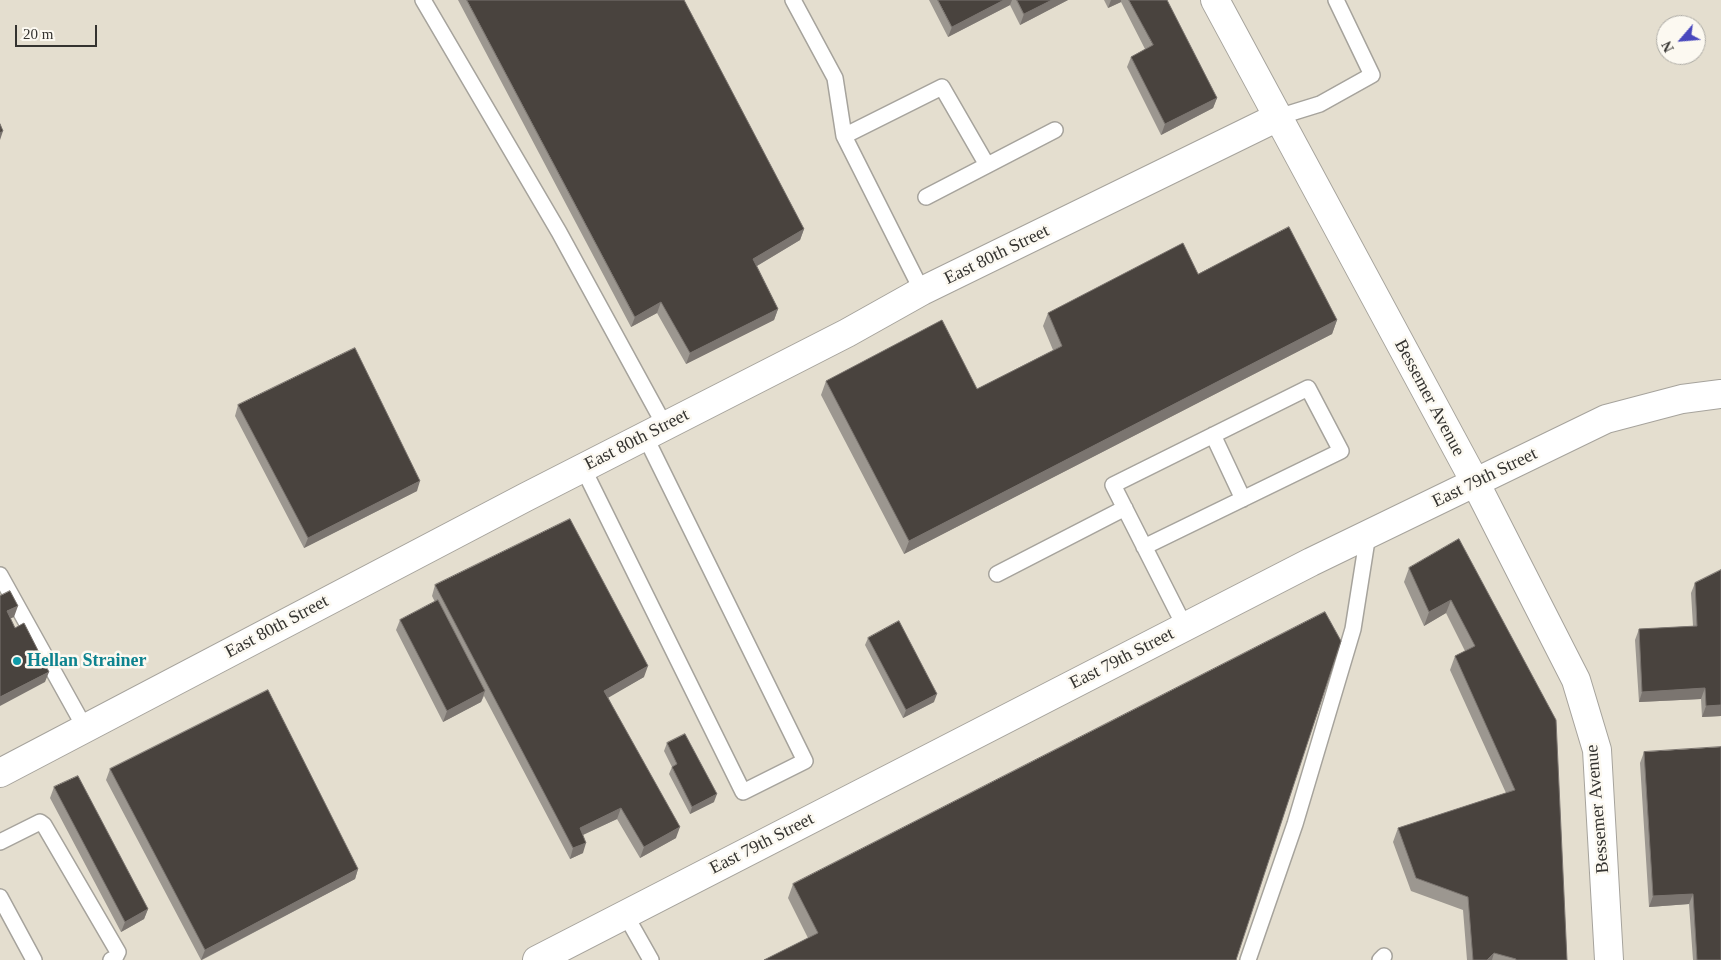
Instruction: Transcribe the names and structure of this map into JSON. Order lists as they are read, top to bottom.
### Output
{
  "streets": {
    "street": ["East 80th Street", "Bessemer Avenue", "East 79th Street"]
  },
  "crossings": [
    ["East 80th Street", "Bessemer Avenue"],
    ["Bessemer Avenue", "East 79th Street"]
  ],
  "places": ["Hellan Strainer"],
  "scale_bar": "20 m",
  "north": "bottom left"
}
